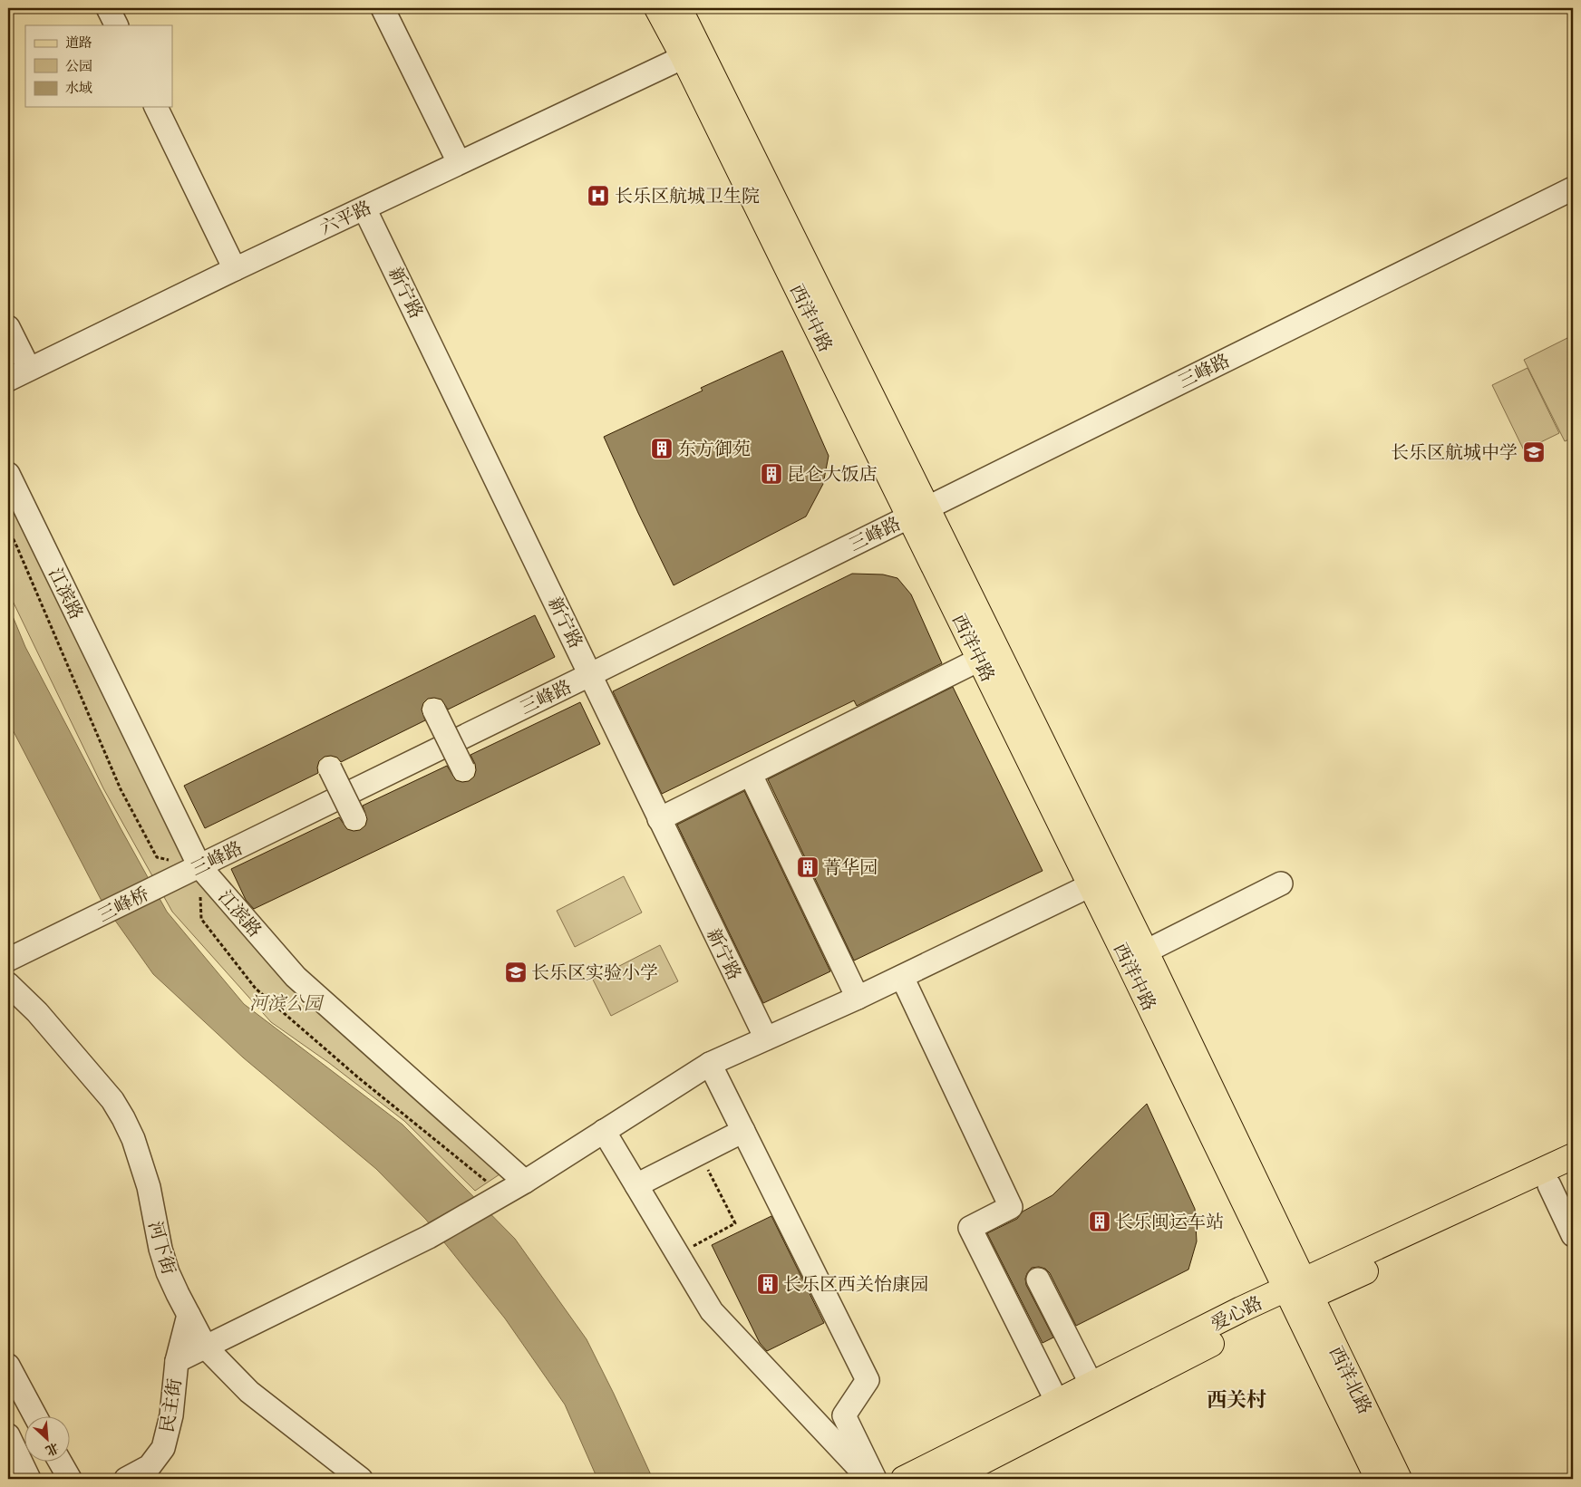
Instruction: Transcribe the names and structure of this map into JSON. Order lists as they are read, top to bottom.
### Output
{
  "streets": {
    "main road": ["西洋中路", "爱心路", "西洋北路"],
    "street": [
      "六平路",
      "新宁路",
      "三峰路",
      "江滨路",
      "三峰桥",
      "河下街",
      "民主街"
    ]
  },
  "crossings": [
    ["六平路", "新宁路"],
    ["六平路", "西洋中路"],
    ["新宁路", "三峰路"],
    ["西洋中路", "三峰路"],
    ["西洋中路", "爱心路"],
    ["西洋中路", "西洋北路"],
    ["三峰路", "江滨路"],
    ["三峰路", "三峰桥"],
    ["河下街", "民主街"],
    ["爱心路", "西洋北路"]
  ],
  "districts": ["西关村"],
  "parks": ["河滨公园"],
  "places": {
    "hospital": ["长乐区航城卫生院"],
    "building": [
      "东方御苑",
      "昆仑大饭店",
      "菁华园",
      "长乐闽运车站",
      "长乐区西关怡康园"
    ],
    "school or university": ["长乐区航城中学", "长乐区实验小学"]
  },
  "legend": ["道路", "公园", "水域"],
  "north": "bottom right"
}
